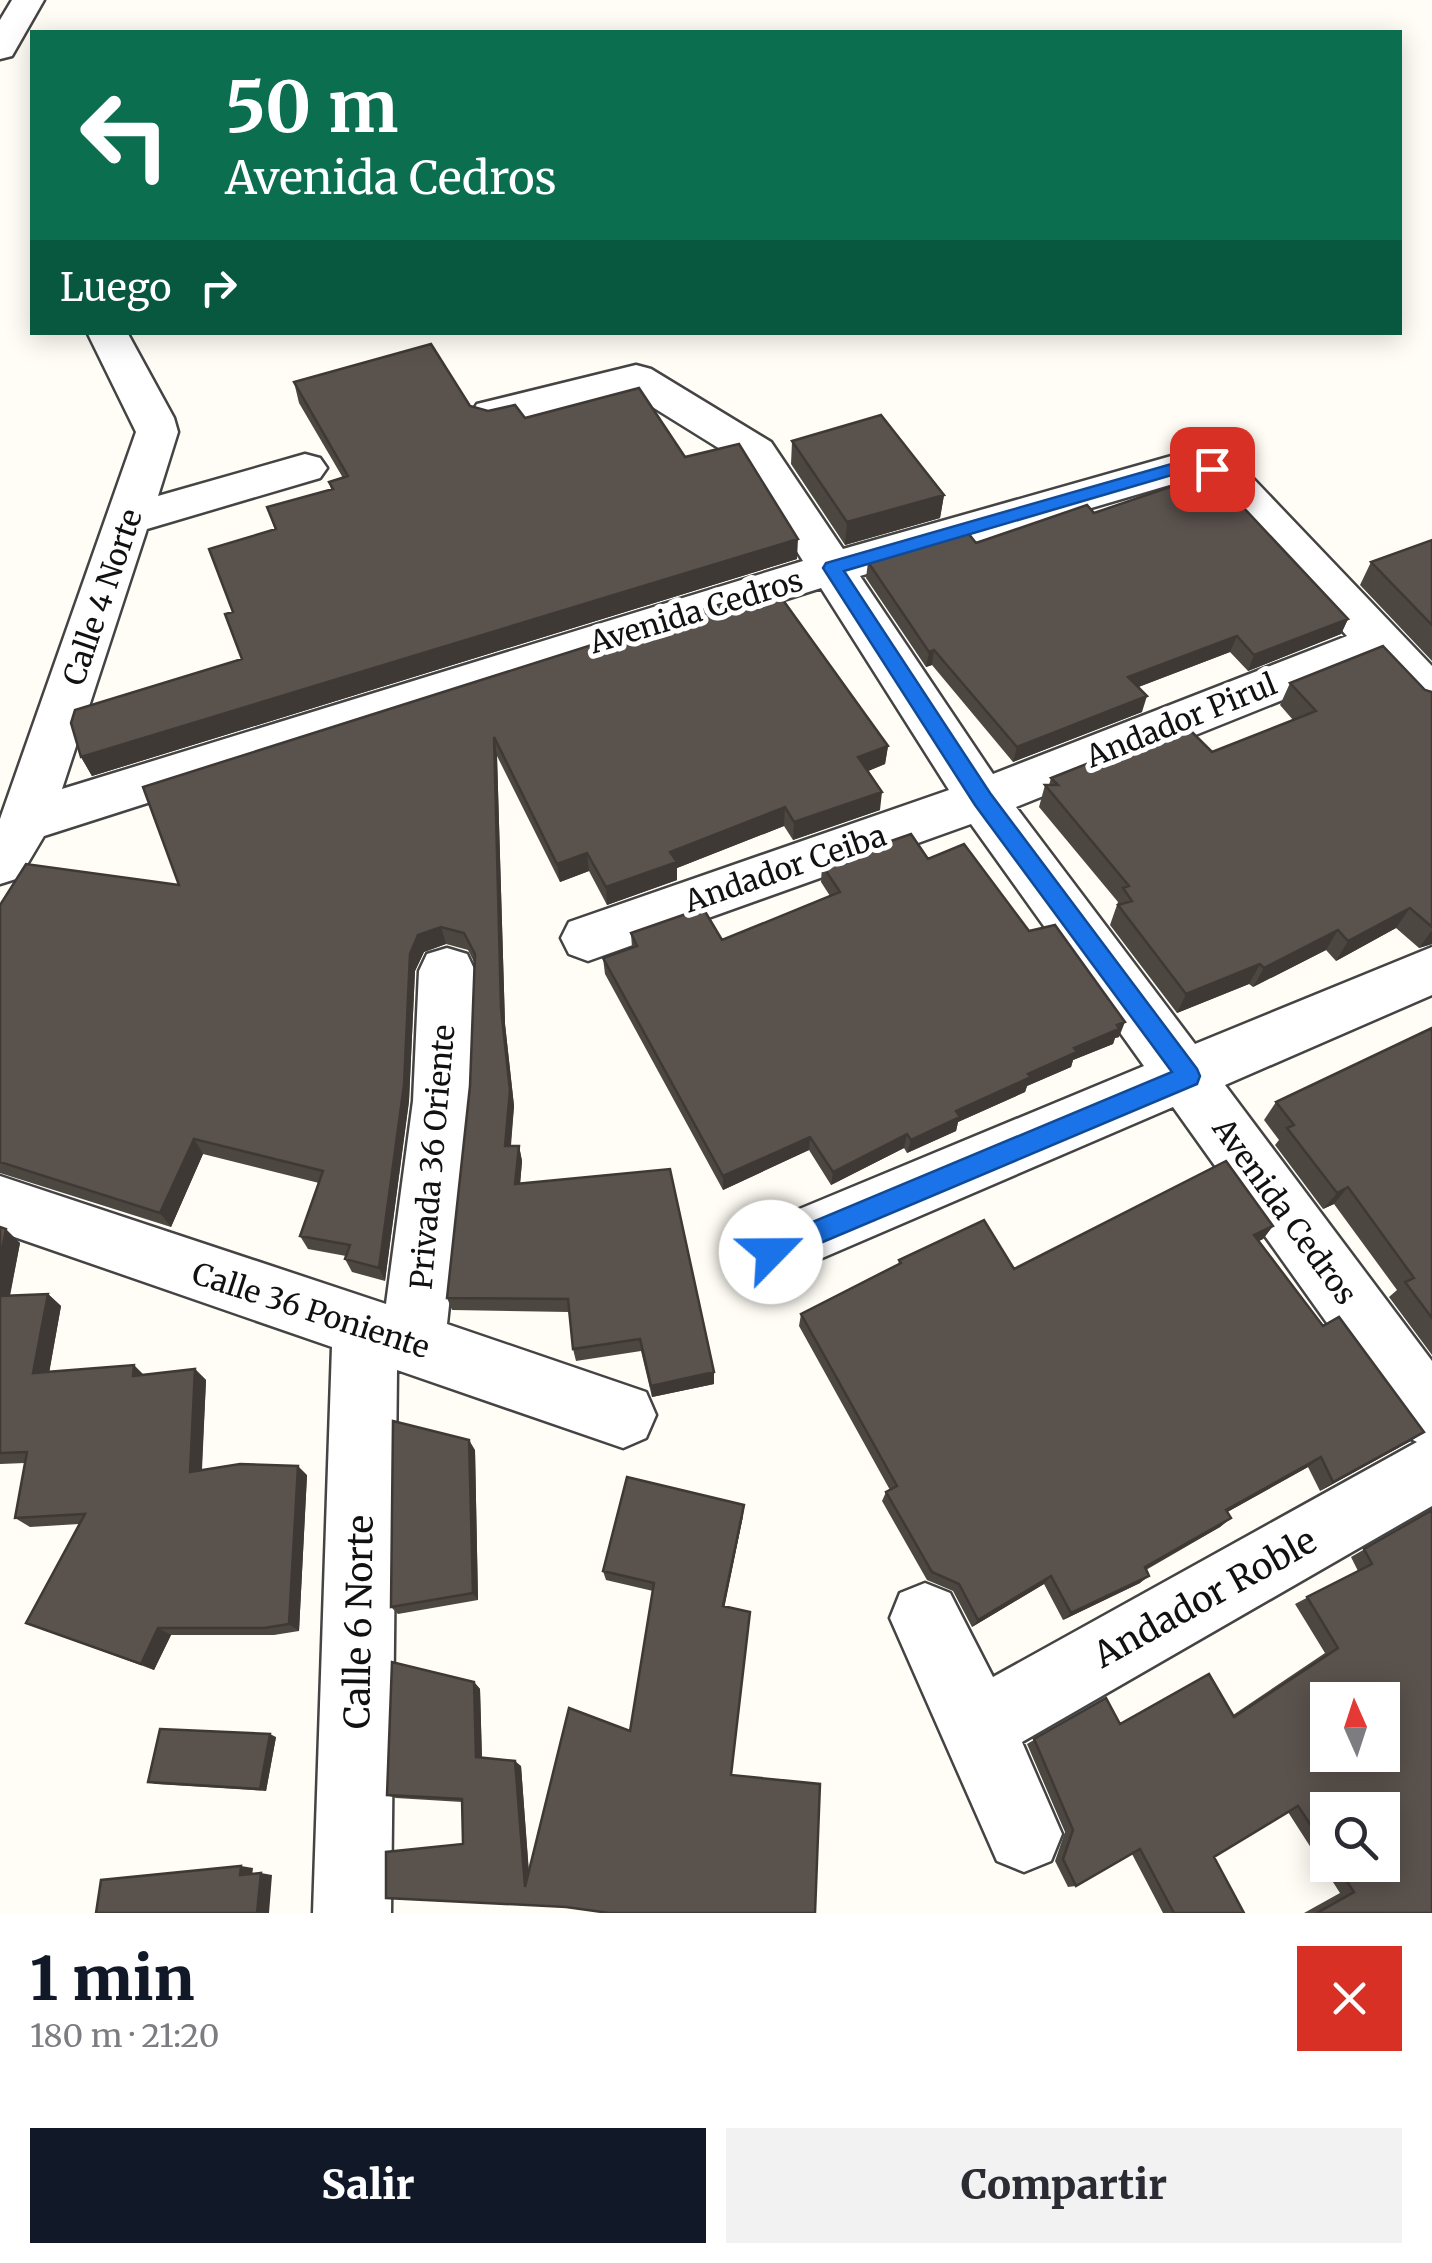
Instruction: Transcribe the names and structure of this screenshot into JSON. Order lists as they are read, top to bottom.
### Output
{
  "streets": {
    "street": [
      "Calle 4 Norte",
      "Avenida Cedros",
      "Andador Pirul",
      "Andador Ceiba",
      "Privada 36 Oriente",
      "Calle 36 Poniente",
      "Andador Roble",
      "Calle 6 Norte"
    ]
  },
  "crossings": [
    ["Calle 4 Norte", "Avenida Cedros"],
    ["Avenida Cedros", "Andador Pirul"],
    ["Avenida Cedros", "Andador Ceiba"],
    ["Andador Pirul", "Andador Ceiba"],
    ["Privada 36 Oriente", "Calle 36 Poniente"],
    ["Privada 36 Oriente", "Calle 6 Norte"],
    ["Calle 36 Poniente", "Calle 6 Norte"]
  ],
  "north": "top",
  "page": {
    "turn": ["50 m", "Avenida Cedros"],
    "then": "Luego",
    "heading": ["1 min", "180 m · 21:20"],
    "buttons": ["Salir", "Compartir"]
  }
}
